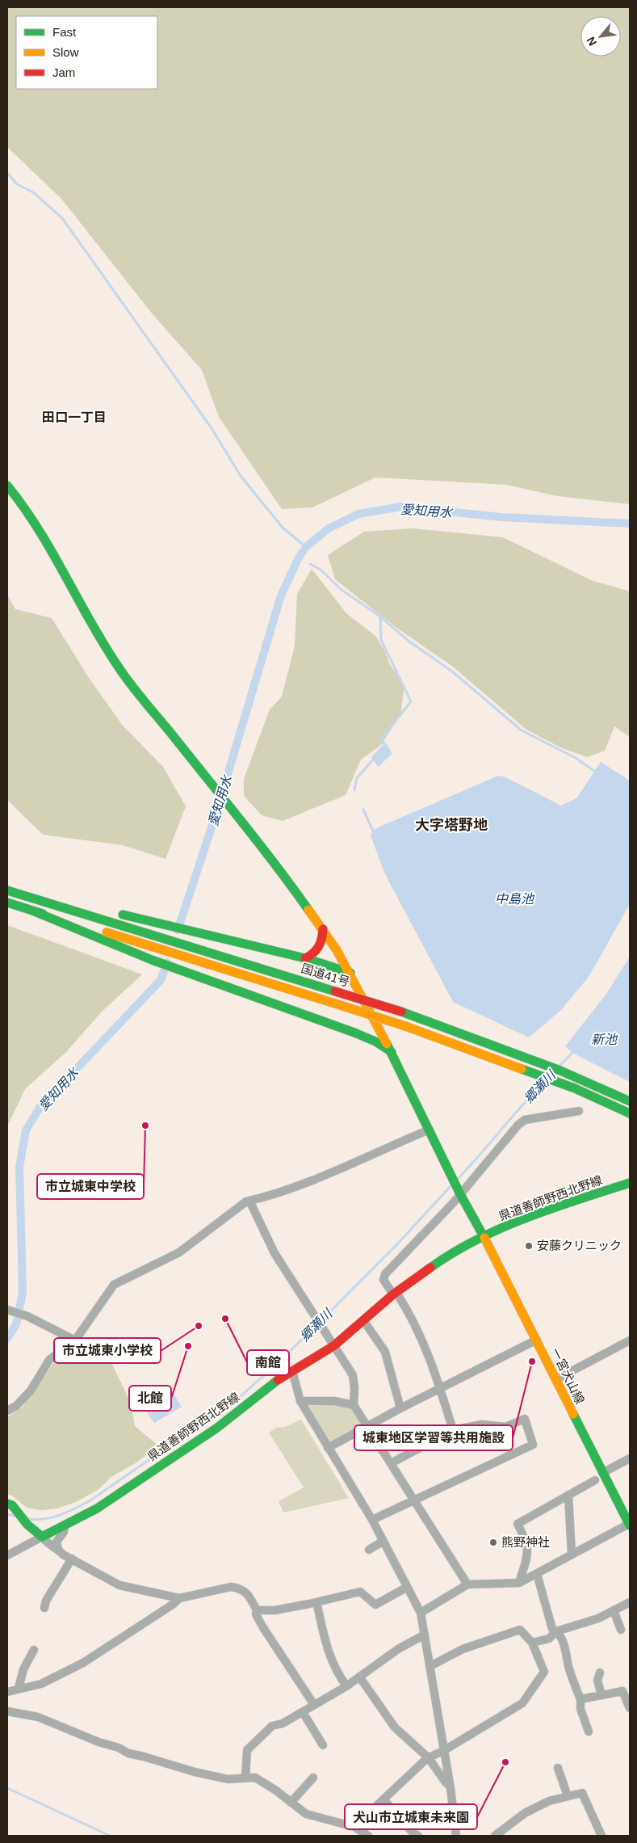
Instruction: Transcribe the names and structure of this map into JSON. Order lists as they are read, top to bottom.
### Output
{
  "streets": {
    "main road": ["国道41号", "県道善師野西北野線", "一宮犬山線"]
  },
  "crossings": [
    ["県道善師野西北野線", "一宮犬山線"]
  ],
  "districts": ["田口一丁目", "大字塔野地"],
  "water": [
    "愛知用水",
    "中島池",
    "新池",
    "郷瀬川"
  ],
  "places": [
    "市立城東中学校",
    "安藤クリニック",
    "南館",
    "市立城東小学校",
    "北館",
    "城東地区学習等共用施設",
    "熊野神社",
    "犬山市立城東未来園"
  ],
  "legend": ["Fast", "Slow", "Jam"],
  "north": "bottom left"
}
